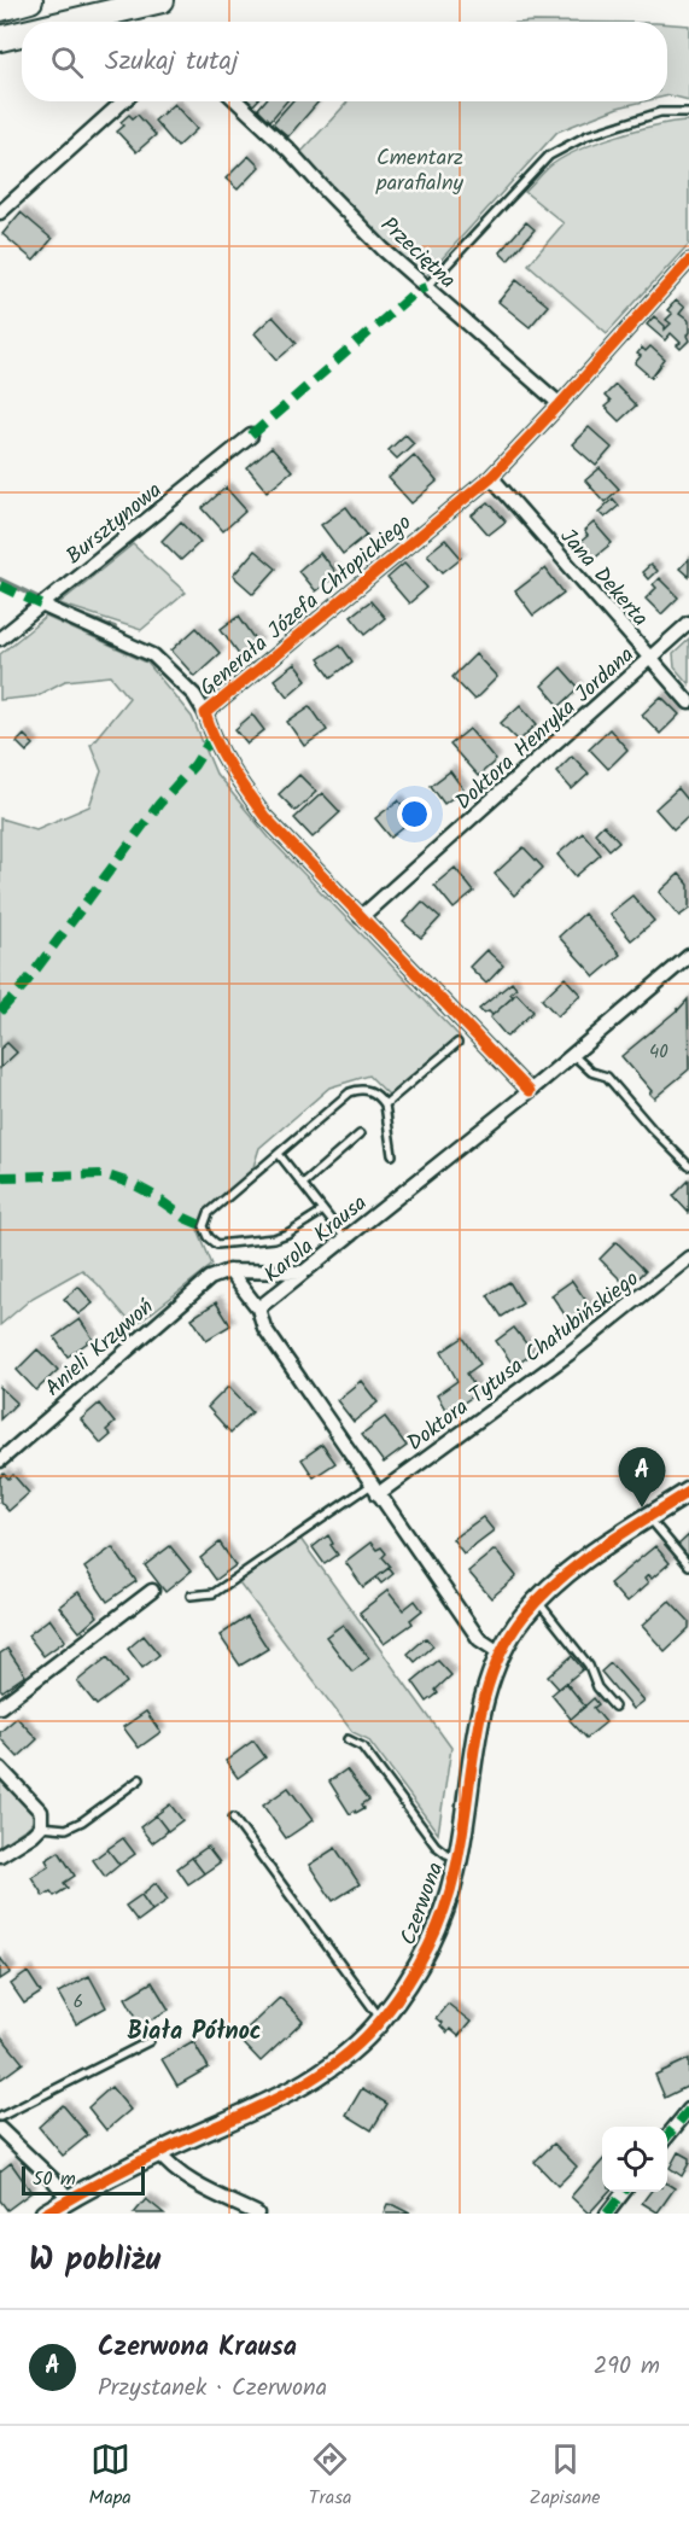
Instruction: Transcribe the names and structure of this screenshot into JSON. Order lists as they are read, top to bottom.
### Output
{
  "streets": {
    "street": [
      "Przeciętna",
      "Bursztynowa",
      "Jana Dekerta",
      "Generała Józefa Chłopickiego",
      "Doktora Henryka Jordana",
      "Karola Krausa",
      "Anieli Krzywoń",
      "Doktora Tytusa Chałubińskiego",
      "Czerwona"
    ]
  },
  "crossings": [
    ["Przeciętna", "Generała Józefa Chłopickiego"],
    ["Jana Dekerta", "Generała Józefa Chłopickiego"],
    ["Jana Dekerta", "Doktora Henryka Jordana"],
    ["Generała Józefa Chłopickiego", "Doktora Henryka Jordana"],
    ["Generała Józefa Chłopickiego", "Karola Krausa"],
    ["Karola Krausa", "Anieli Krzywoń"],
    ["Karola Krausa", "Doktora Tytusa Chałubińskiego"],
    ["Karola Krausa", "Czerwona"]
  ],
  "districts": ["Biała Północ"],
  "parks": ["Cmentarz parafialny"],
  "house_numbers": ["40", "6"],
  "scale_bar": "50 m",
  "page": {
    "search": "Szukaj tutaj",
    "pins": "A",
    "scale": "50 m",
    "heading": "W pobliżu",
    "list": [
      {
        "mark": "A",
        "name": "Czerwona Krausa",
        "note": "Przystanek · Czerwona",
        "value": "290 m"
      }
    ],
    "nav": ["Mapa", "Trasa", "Zapisane"]
  }
}
